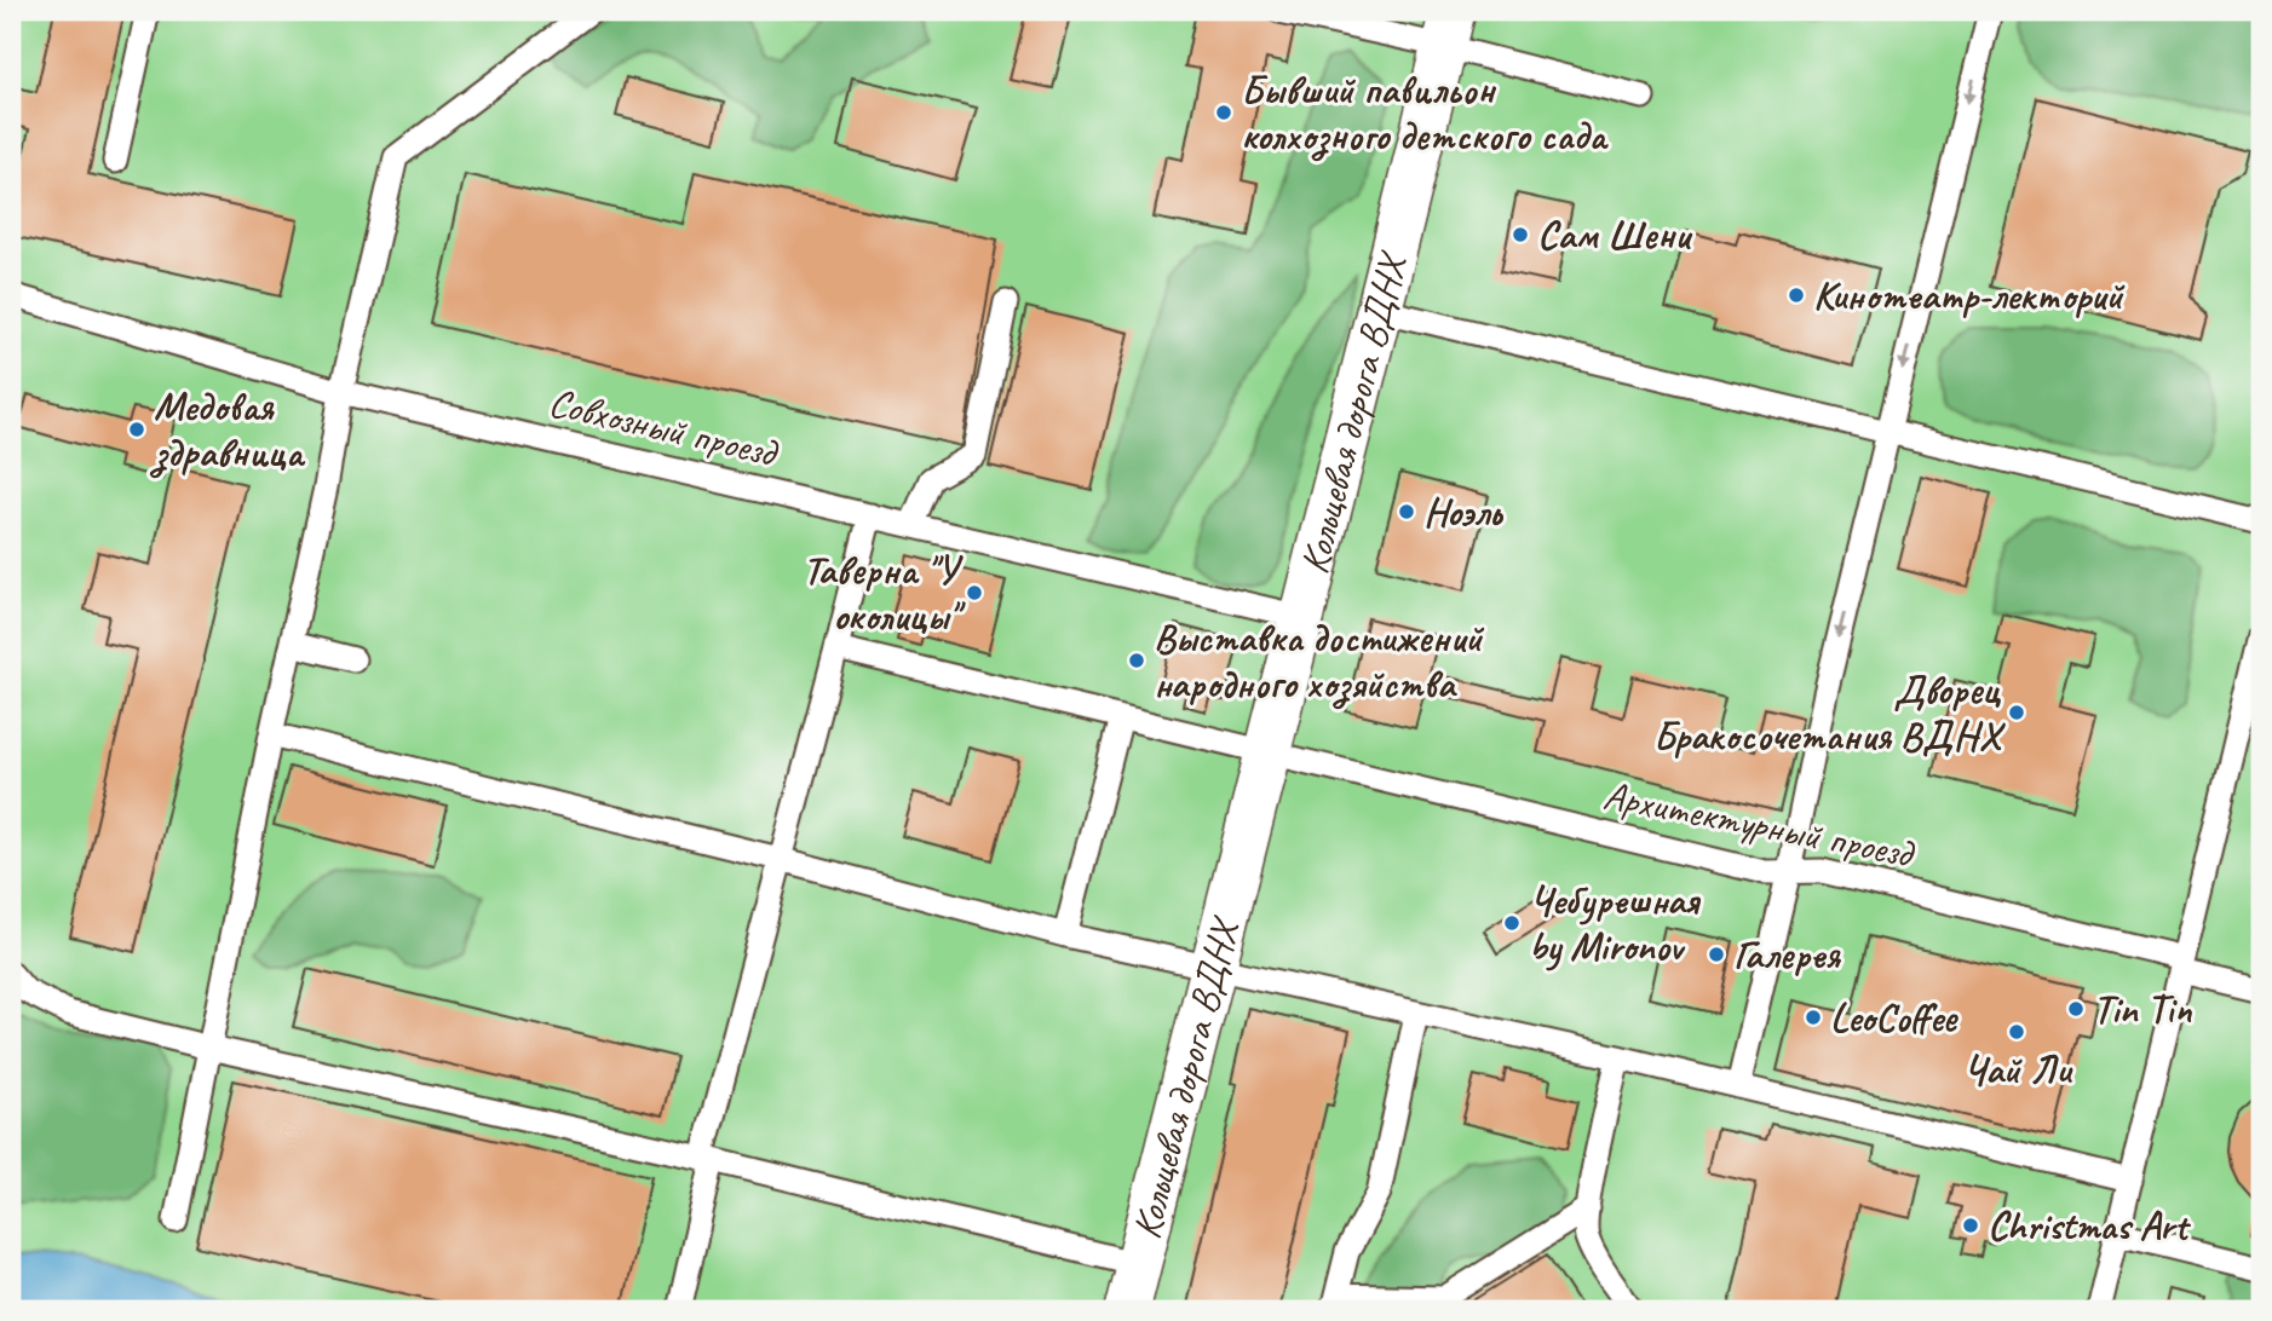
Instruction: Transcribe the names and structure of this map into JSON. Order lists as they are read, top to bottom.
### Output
{
  "streets": {
    "street": ["Кольцевая дорога ВДНХ"],
    "lane": ["Совхозный проезд", "Архитектурный проезд"]
  },
  "crossings": [
    ["Кольцевая дорога ВДНХ", "Совхозный проезд"],
    ["Кольцевая дорога ВДНХ", "Архитектурный проезд"]
  ],
  "places": [
    "Бывший павильон колхозного детского сада",
    "Сам Шени",
    "Кинотеатр-лекторий",
    "Медовая здравница",
    "Ноэль",
    "Таверна \"У околицы\"",
    "Выставка достижений народного хозяйства",
    "Дворец Бракосочетания ВДНХ",
    "Чебурешная by Mironov",
    "Галерея",
    "Tin Tin",
    "LeoCoffee",
    "Чай Ли",
    "Christmas Art"
  ]
}
